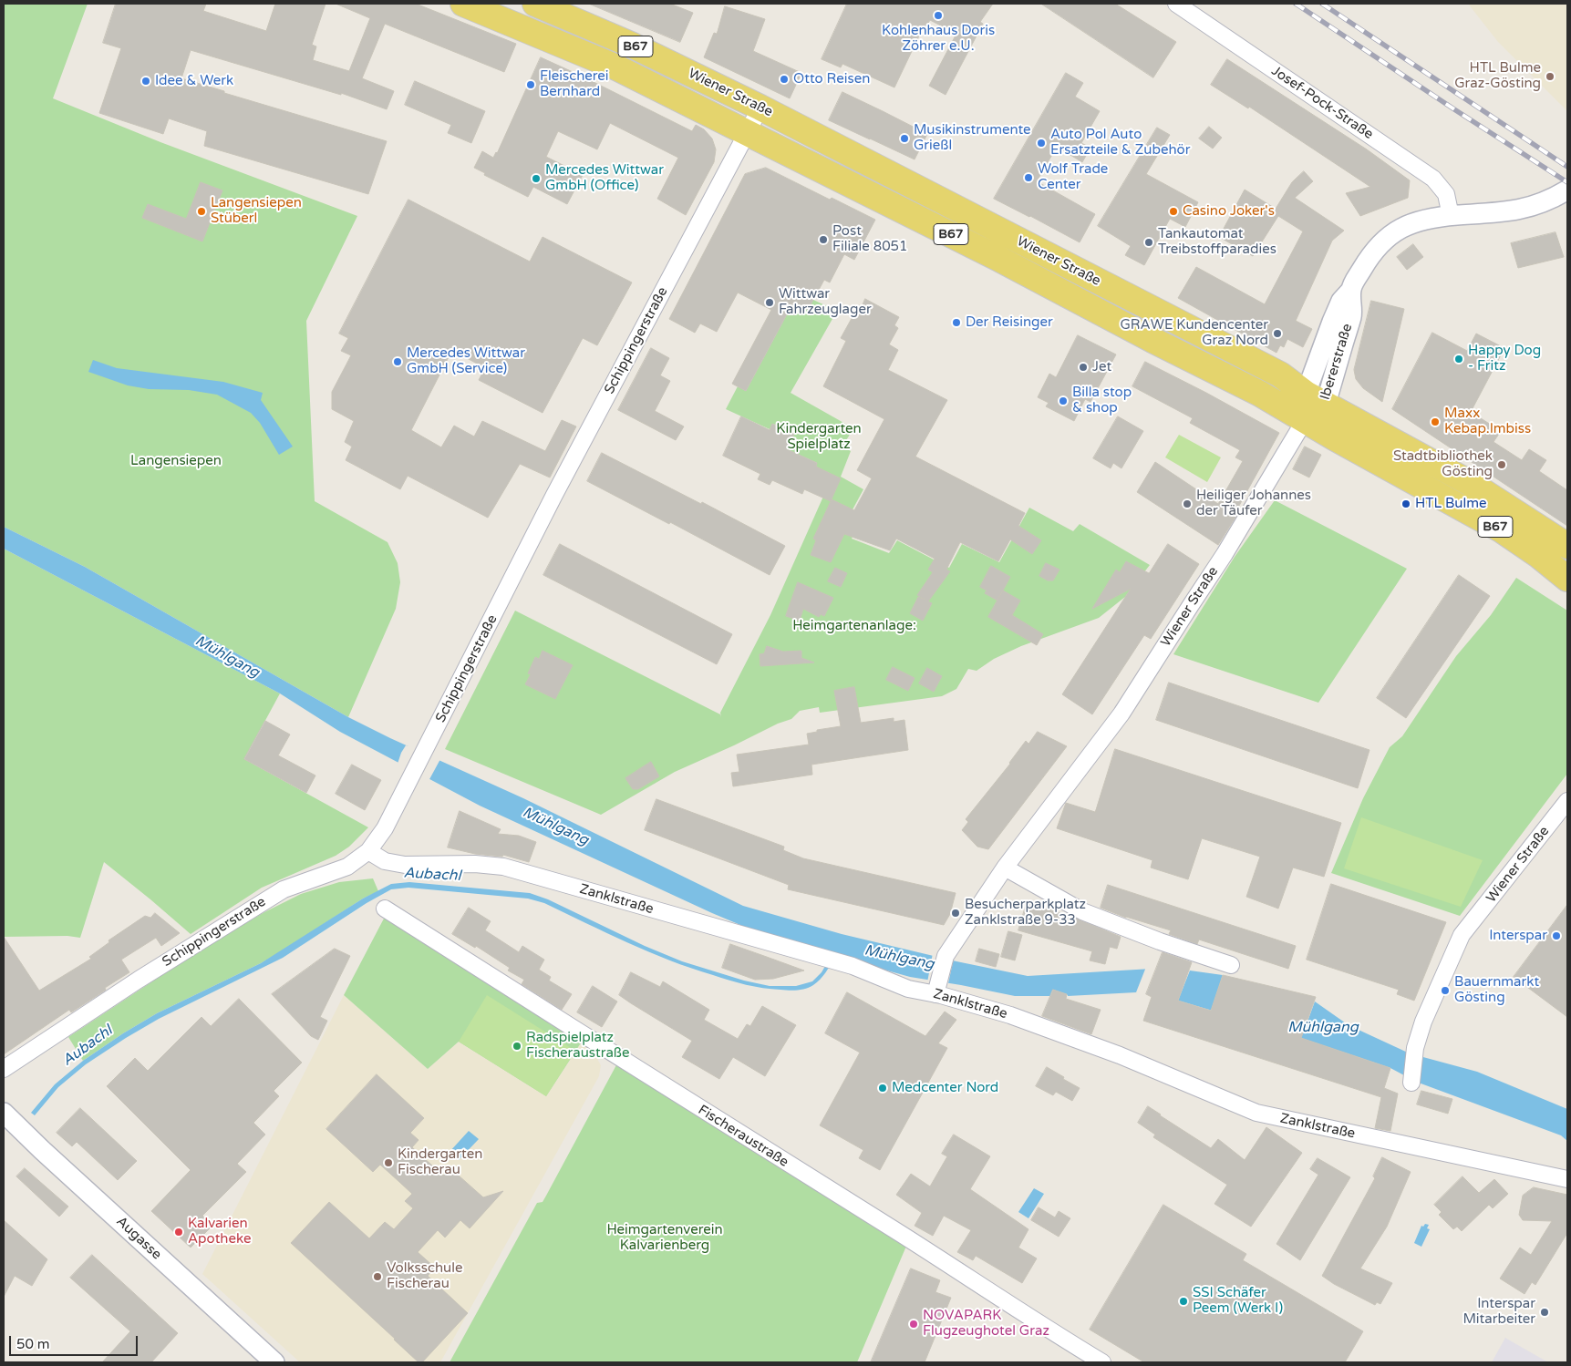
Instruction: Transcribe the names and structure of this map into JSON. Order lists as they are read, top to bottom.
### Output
{
  "streets": {
    "main road": ["B67", "Wiener Straße"],
    "street": [
      "Josef-Pock-Straße",
      "Schippingerstraße",
      "Ibererstraße",
      "Zanklstraße",
      "Fischeraustraße",
      "Augasse"
    ]
  },
  "crossings": [
    ["Wiener Straße", "Schippingerstraße"],
    ["Wiener Straße", "Ibererstraße"],
    ["Wiener Straße", "Zanklstraße"],
    ["Josef-Pock-Straße", "Ibererstraße"],
    ["Schippingerstraße", "Zanklstraße"]
  ],
  "water": ["Mühlgang", "Aubachl"],
  "parks": [
    "Kindergarten Spielplatz",
    "Langensiepen",
    "Heimgartenanlage:",
    "Heimgartenverein Kalvarienberg"
  ],
  "places": [
    "Kohlenhaus Doris Zöhrer e.U.",
    "HTL Bulme Graz-Gösting",
    "Otto Reisen",
    "Idee & Werk",
    "Fleischerei Bernhard",
    "Musikinstrumente Grießl",
    "Auto Pol Auto Ersatzteile & Zubehör",
    "Wolf Trade Center",
    "Mercedes Wittwar GmbH (Office)",
    "Langensiepen Stüberl",
    "Casino Joker's",
    "Post Filiale 8051",
    "Tankautomat Treibstoffparadies",
    "Wittwar Fahrzeuglager",
    "Der Reisinger",
    "GRAWE Kundencenter Graz Nord",
    "Happy Dog - Fritz",
    "Mercedes Wittwar GmbH (Service)",
    "Jet",
    "Billa stop & shop",
    "Maxx Kebap.Imbiss",
    "Stadtbibliothek Gösting",
    "Heiliger Johannes der Täufer",
    "HTL Bulme",
    "Besucherparkplatz Zanklstraße 9-33",
    "Interspar",
    "Bauernmarkt Gösting",
    "Radspielplatz Fischeraustraße",
    "Medcenter Nord",
    "Kindergarten Fischerau",
    "Kalvarien Apotheke",
    "Volksschule Fischerau",
    "SSI Schäfer Peem (Werk I)",
    "Interspar Mitarbeiter",
    "NOVAPARK Flugzeughotel Graz"
  ],
  "scale_bar": "50 m"
}
